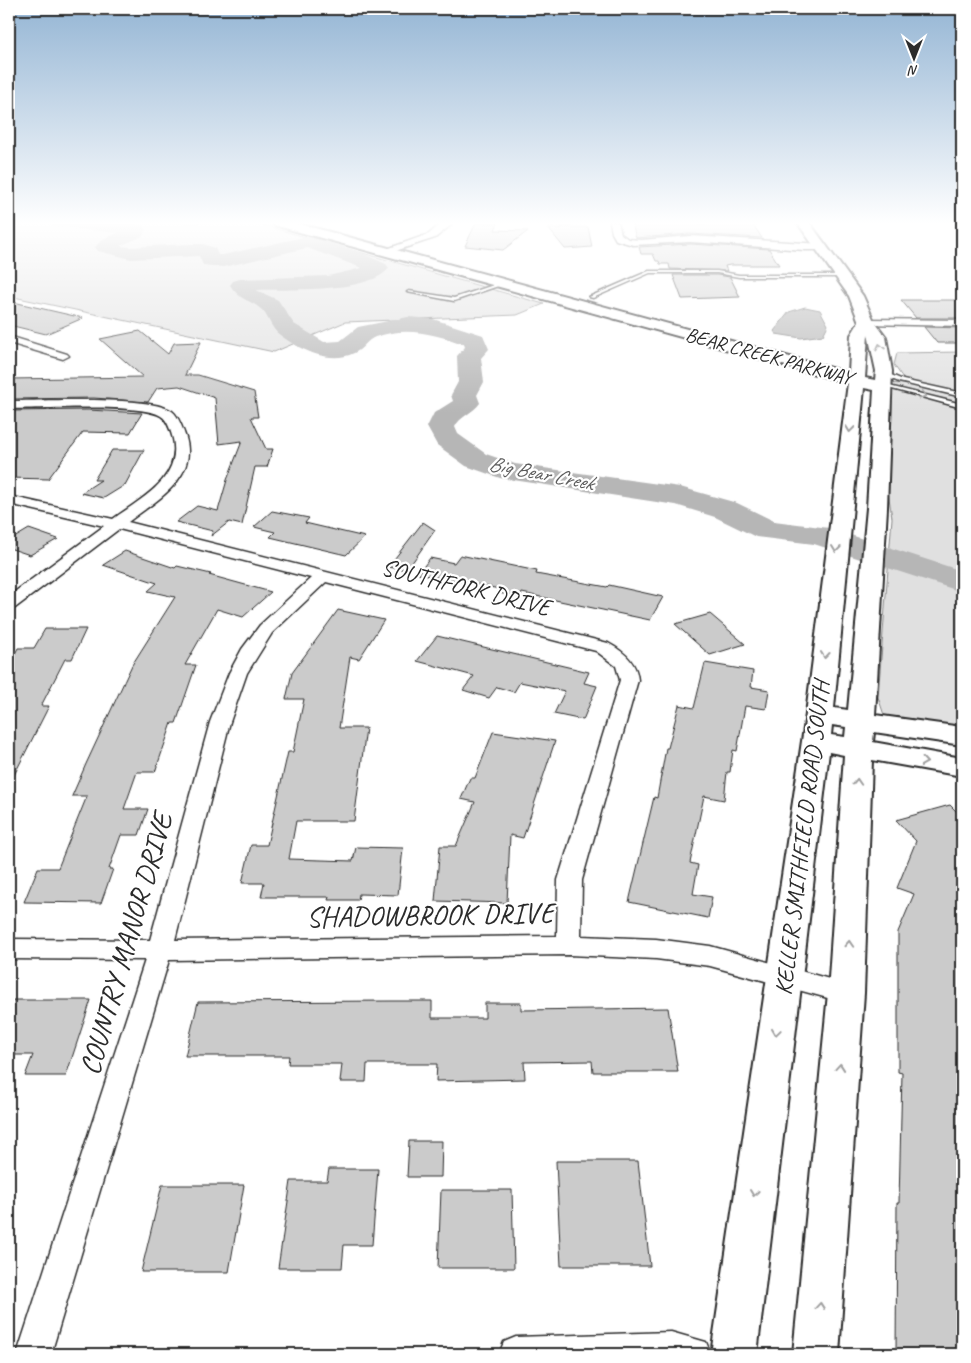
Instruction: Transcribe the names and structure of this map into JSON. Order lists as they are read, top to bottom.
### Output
{
  "streets": {
    "main road": ["BEAR CREEK PARKWAY", "KELLER SMITHFIELD ROAD SOUTH"],
    "street": ["SOUTHFORK DRIVE", "SHADOWBROOK DRIVE", "COUNTRY MANOR DRIVE"]
  },
  "crossings": [
    ["BEAR CREEK PARKWAY", "KELLER SMITHFIELD ROAD SOUTH"],
    ["SOUTHFORK DRIVE", "SHADOWBROOK DRIVE"],
    ["SOUTHFORK DRIVE", "COUNTRY MANOR DRIVE"],
    ["KELLER SMITHFIELD ROAD SOUTH", "SHADOWBROOK DRIVE"],
    ["SHADOWBROOK DRIVE", "COUNTRY MANOR DRIVE"]
  ],
  "water": ["Big Bear Creek"],
  "north": "bottom"
}
